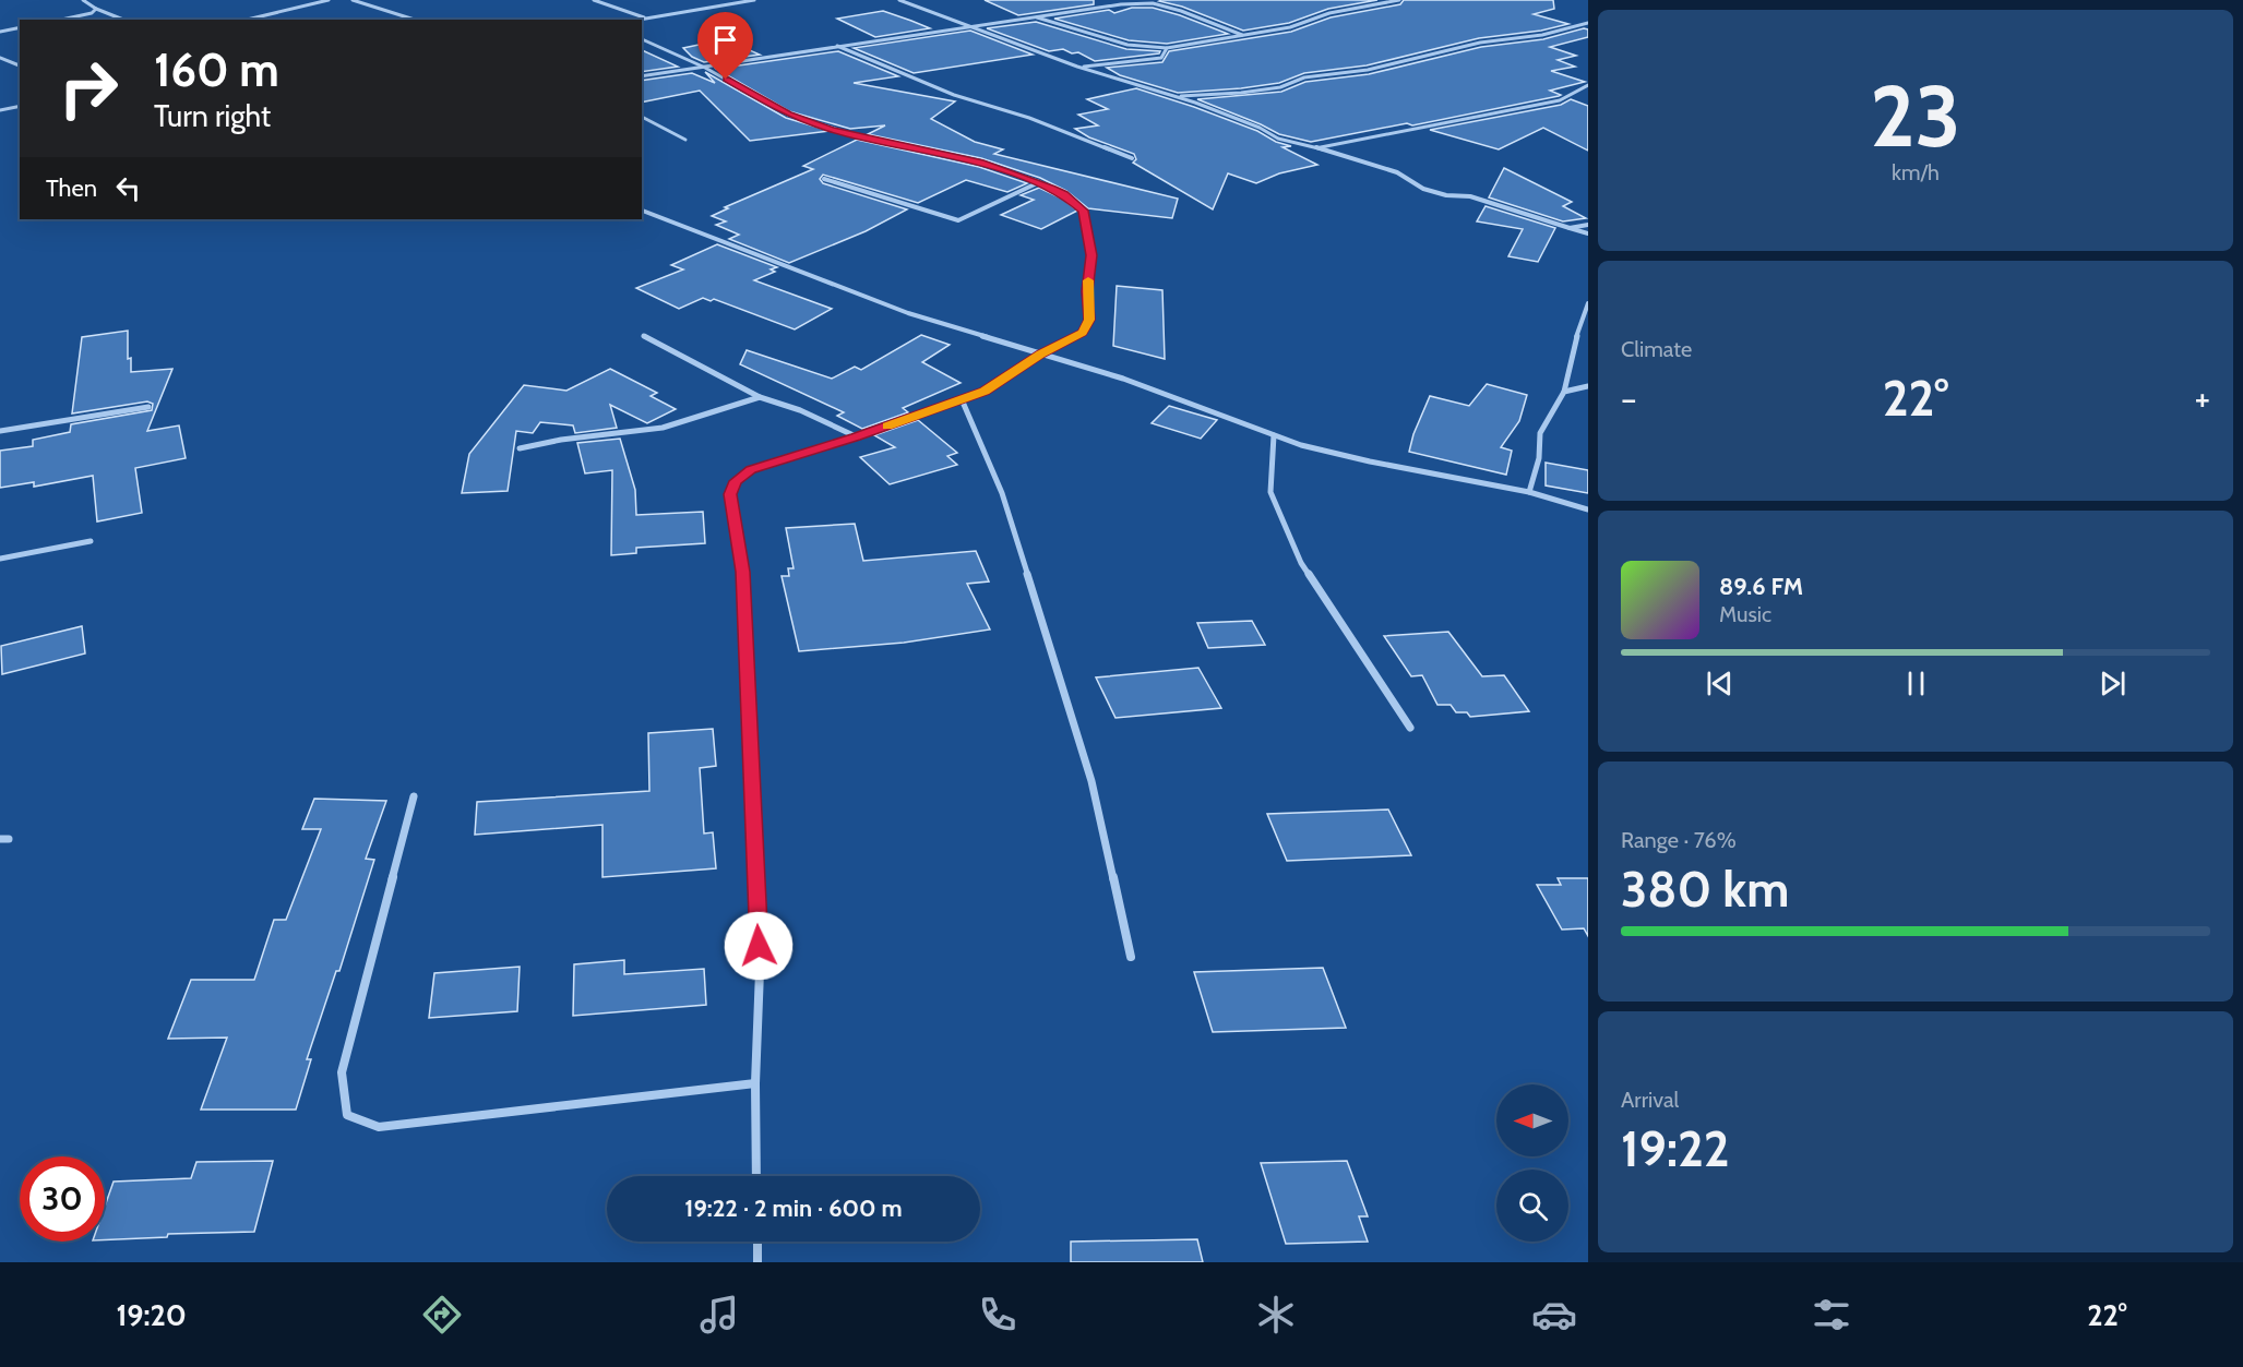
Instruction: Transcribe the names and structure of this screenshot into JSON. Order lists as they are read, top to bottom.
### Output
{
  "north": "left",
  "page": {
    "tile": [
      ["23", "km/h"],
      "Climate",
      ["Range · 76%", "380 km"],
      ["Arrival", "19:22"]
    ],
    "turn": ["160 m", "Turn right"],
    "then": "Then",
    "heat": ["−", "22°", "+"],
    "song": ["89.6 FM", "Music"],
    "limit": "30",
    "trip": "19:22 · 2 min · 600 m",
    "tabs": ["19:20", "22°"]
  }
}
